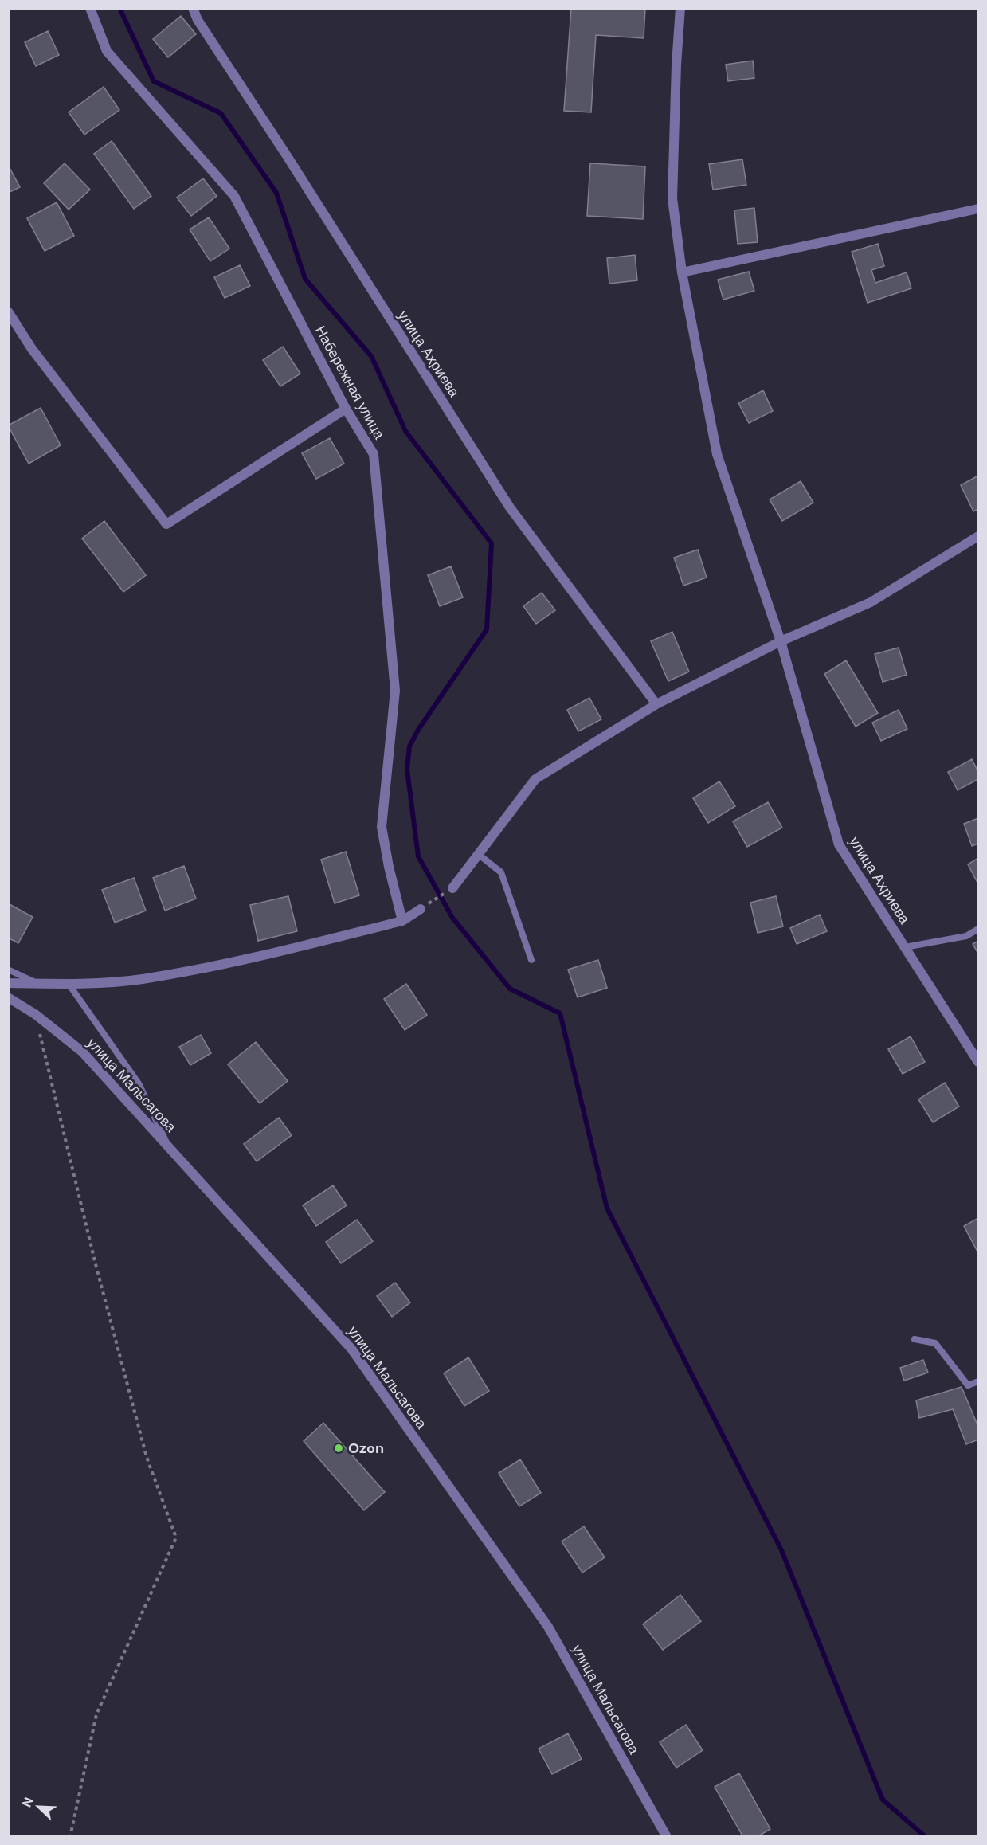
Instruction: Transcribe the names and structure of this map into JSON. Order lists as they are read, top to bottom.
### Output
{
  "streets": {
    "street": ["улица Ахриева", "Набережная улица", "улица Мальсагова"]
  },
  "places": ["Ozon"],
  "north": "top left"
}
